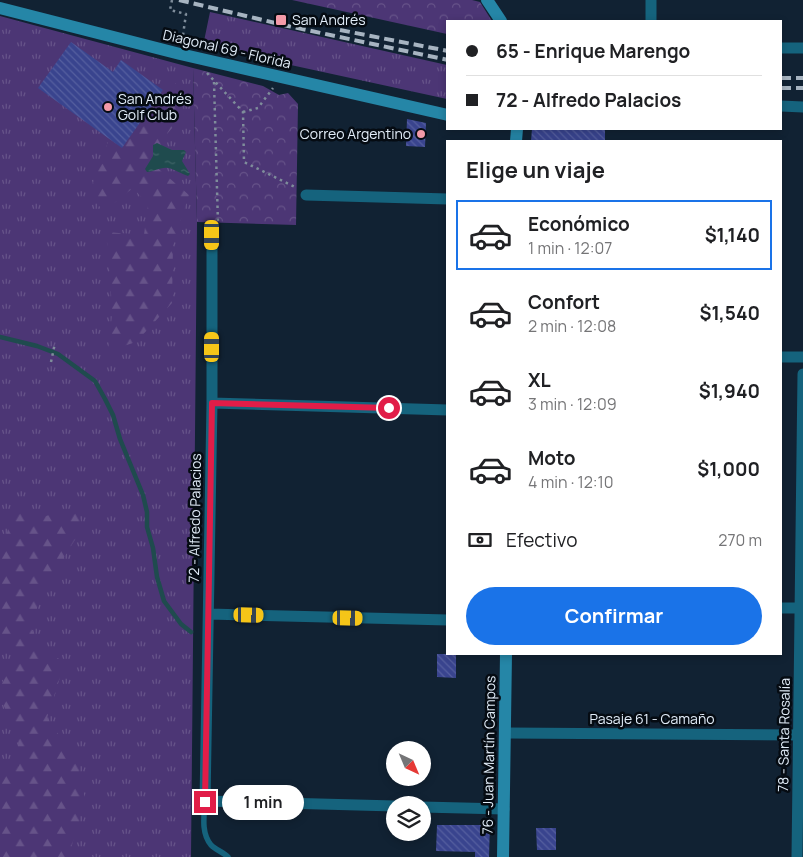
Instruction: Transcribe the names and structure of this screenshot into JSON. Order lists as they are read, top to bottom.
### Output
{
  "streets": {
    "street": [
      "Diagonal 69 - Florida",
      "72 - Alfredo Palacios",
      "Pasaje 61 - Camaño",
      "78 - Santa Rosalía",
      "76 - Juan Martín Campos"
    ]
  },
  "crossings": [
    ["Pasaje 61 - Camaño", "78 - Santa Rosalía"],
    ["Pasaje 61 - Camaño", "76 - Juan Martín Campos"]
  ],
  "places": {
    "transit": ["San Andrés"],
    "other": ["San Andrés Golf Club", "Correo Argentino"]
  },
  "north": "bottom right",
  "page": {
    "banner": ["65 - Enrique Marengo", "72 - Alfredo Palacios"],
    "heading": "Elige un viaje",
    "list": [
      {
        "name": "Económico",
        "note": "1 min · 12:07",
        "value": "$1,140"
      },
      {
        "name": "Confort",
        "note": "2 min · 12:08",
        "value": "$1,540"
      },
      {
        "name": "XL",
        "note": "3 min · 12:09",
        "value": "$1,940"
      },
      {
        "name": "Moto",
        "note": "4 min · 12:10",
        "value": "$1,000"
      }
    ],
    "pay": ["Efectivo", "270 m"],
    "buttons": "Confirmar",
    "bubble": "1 min"
  }
}
